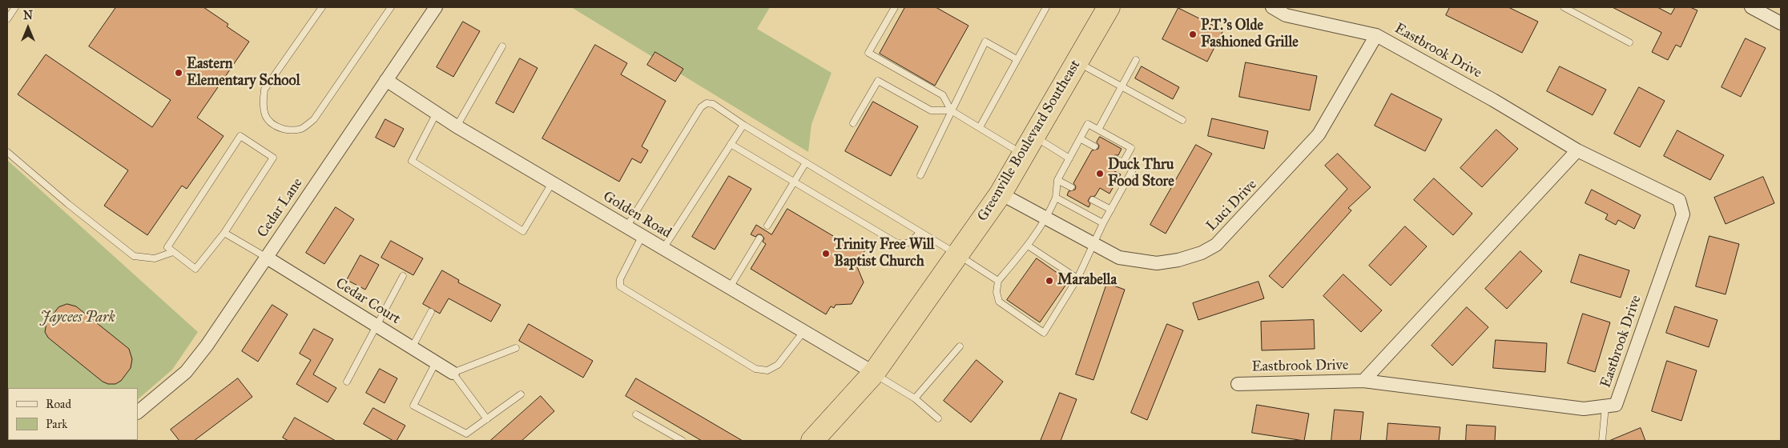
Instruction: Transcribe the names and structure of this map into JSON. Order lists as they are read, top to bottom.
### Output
{
  "streets": {
    "highway": ["Greenville Boulevard Southeast"],
    "street": [
      "Eastbrook Drive",
      "Luci Drive",
      "Cedar Lane",
      "Golden Road",
      "Cedar Court"
    ]
  },
  "crossings": [
    ["Eastbrook Drive", "Luci Drive"],
    ["Greenville Boulevard Southeast", "Luci Drive"],
    ["Greenville Boulevard Southeast", "Golden Road"],
    ["Cedar Lane", "Golden Road"],
    ["Cedar Lane", "Cedar Court"]
  ],
  "parks": ["Jaycees Park"],
  "places": [
    "P.T.’s Olde Fashioned Grille",
    "Eastern Elementary School",
    "Duck Thru Food Store",
    "Trinity Free Will Baptist Church",
    "Marabella"
  ],
  "legend": ["Road", "Park"],
  "north": "top"
}
